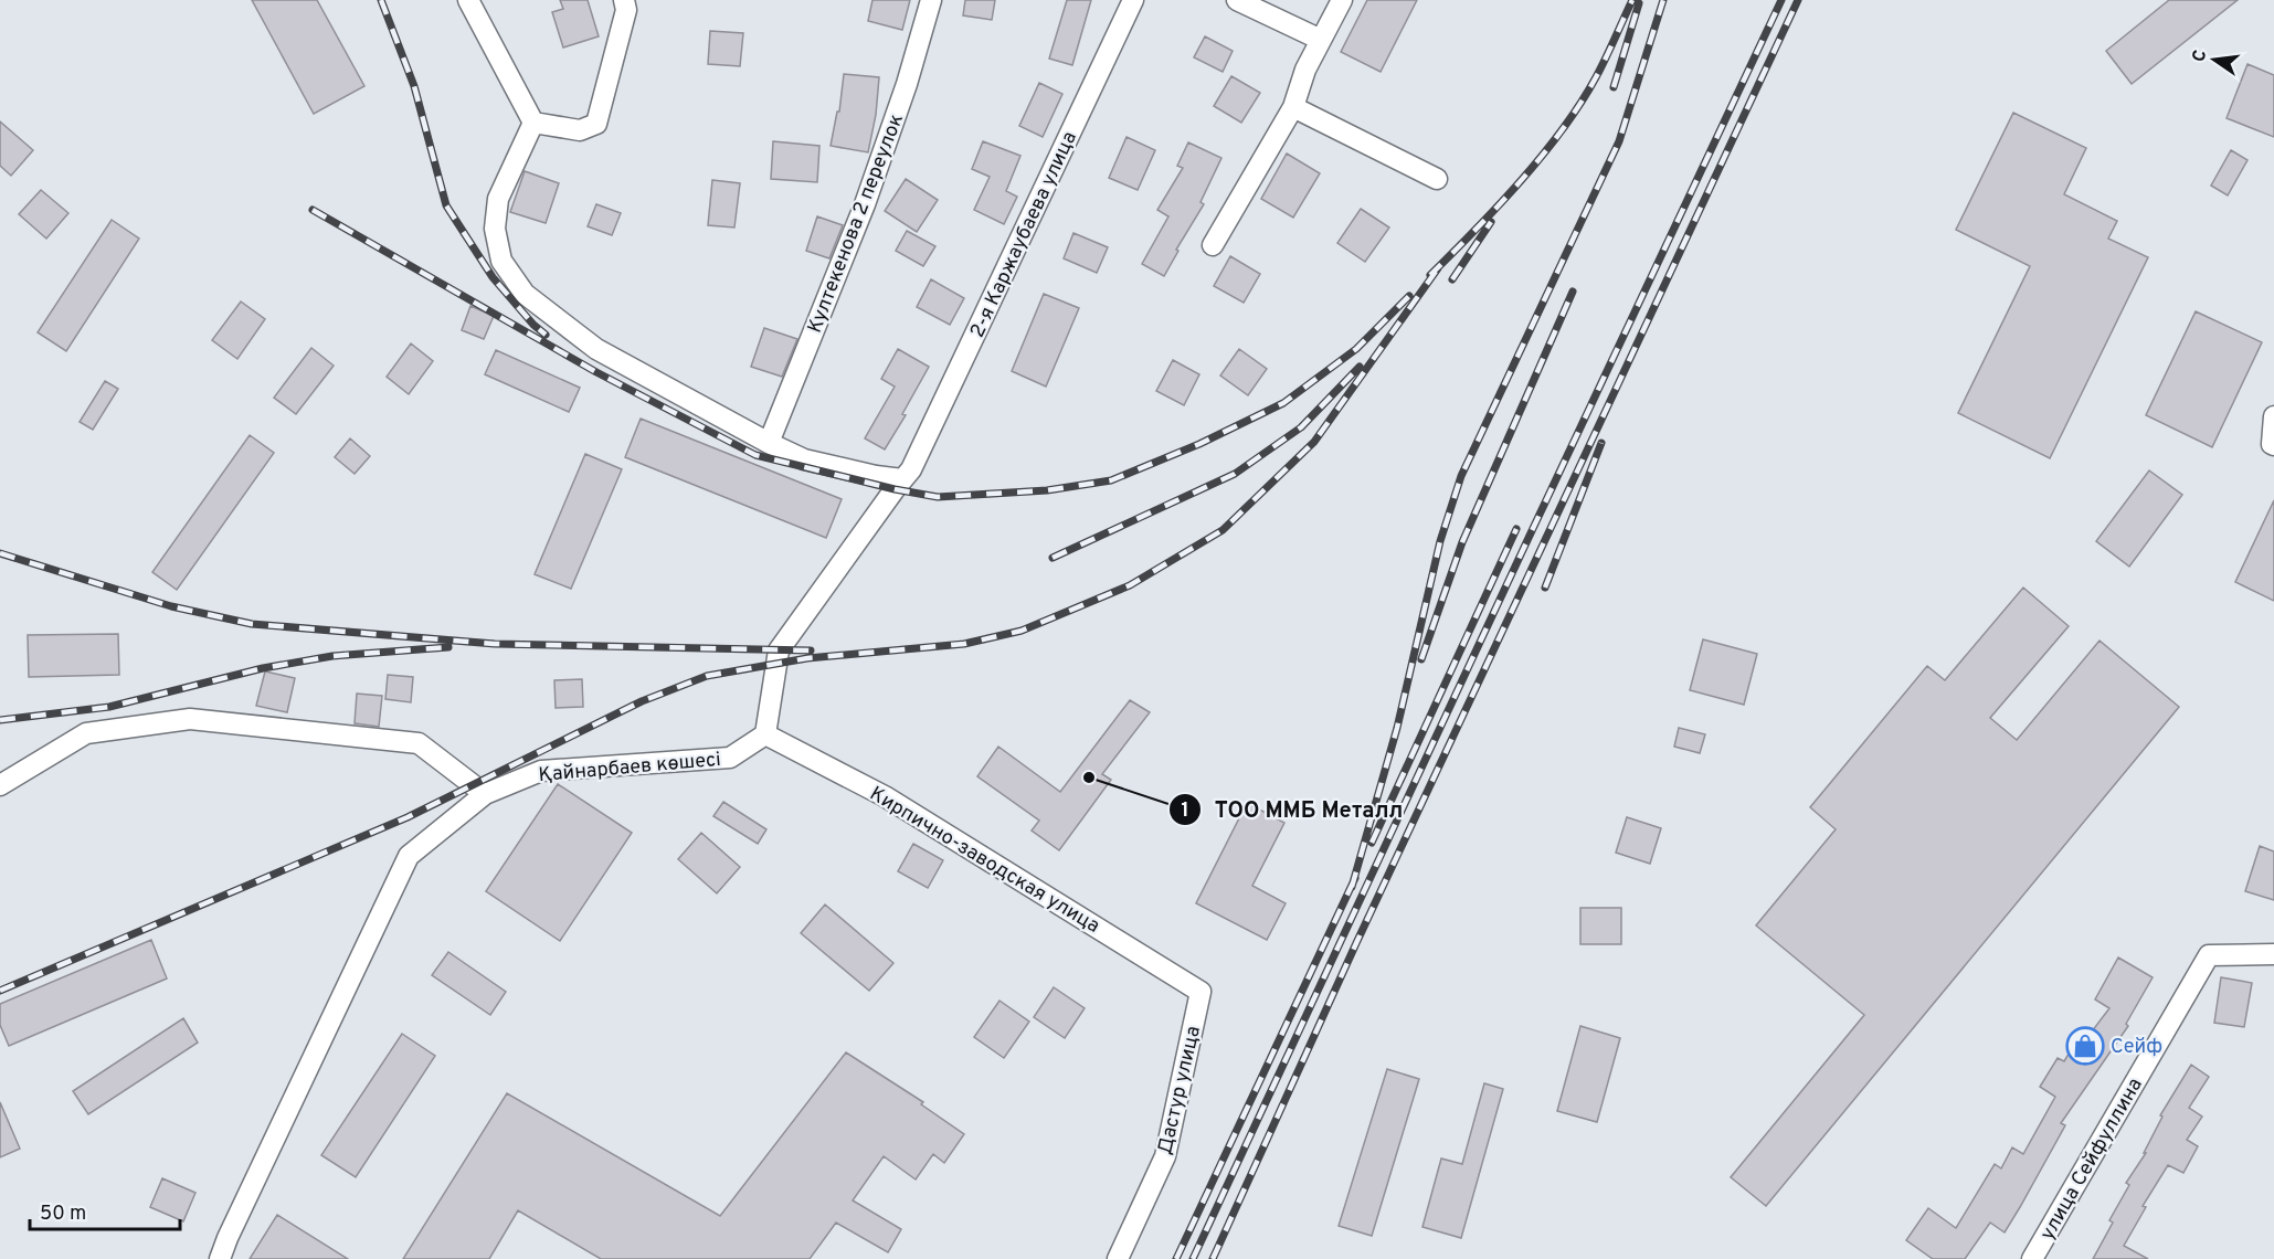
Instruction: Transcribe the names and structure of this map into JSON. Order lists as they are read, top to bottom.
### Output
{
  "streets": {
    "street": [
      "Култекенова 2 переулок",
      "2-я Каржаубаева улица",
      "Қайнарбаев көшесі",
      "Кирпично-заводская улица",
      "Дастур улица",
      "улица Сейфуллина"
    ]
  },
  "crossings": [
    ["Қайнарбаев көшесі", "Кирпично-заводская улица"],
    ["Кирпично-заводская улица", "Дастур улица"]
  ],
  "places": {
    "other": ["ТОО ММБ Металл"],
    "shop": ["Сейф"]
  },
  "scale_bar": "50 m",
  "north": "left"
}
